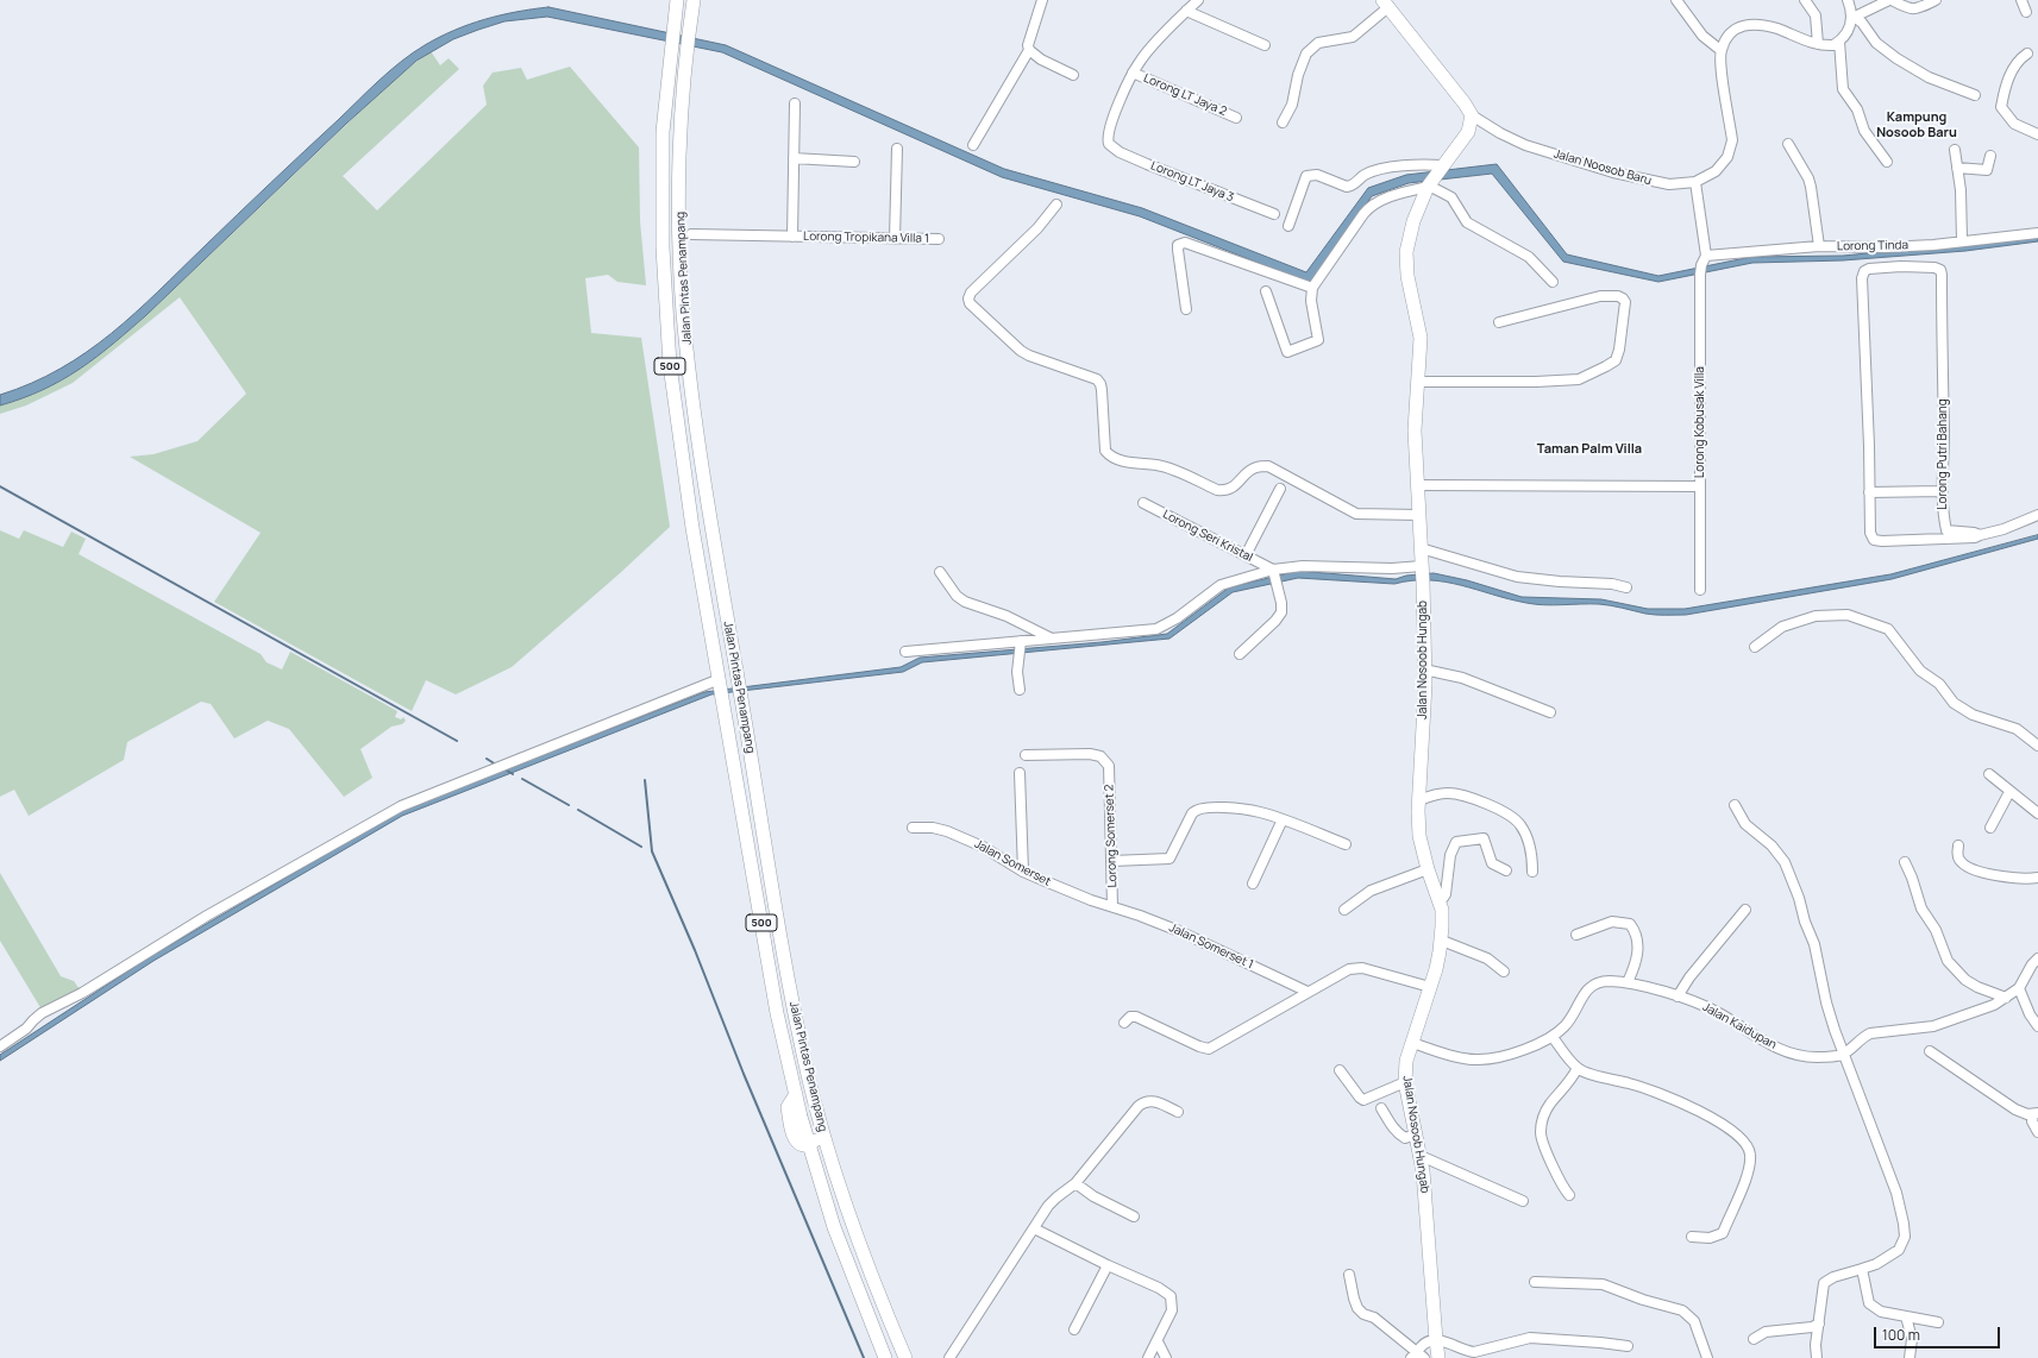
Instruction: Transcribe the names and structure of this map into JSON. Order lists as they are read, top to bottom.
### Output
{
  "streets": {
    "main road": ["Jalan Pintas Penampang", "500", "Jalan Nosoob Hungab"],
    "street": [
      "Lorong LT Jaya 2",
      "Jalan Noosob Baru",
      "Lorong LT Jaya 3",
      "Lorong Tropikana Villa 1",
      "Lorong Tinda",
      "Lorong Kobusak Villa",
      "Lorong Putri Bahang",
      "Lorong Seri Kristal",
      "Lorong Somerset 2",
      "Jalan Somerset",
      "Jalan Somerset 1",
      "Jalan Kaidupan"
    ]
  },
  "crossings": [
    ["Lorong LT Jaya 2", "Lorong LT Jaya 3"],
    ["Jalan Noosob Baru", "Jalan Nosoob Hungab"],
    ["Lorong Tinda", "Lorong Kobusak Villa"],
    ["Jalan Nosoob Hungab", "Jalan Kaidupan"],
    ["Lorong Somerset 2", "Jalan Somerset"],
    ["Lorong Somerset 2", "Jalan Somerset 1"],
    ["Jalan Somerset", "Jalan Somerset 1"]
  ],
  "districts": ["Kampung Nosoob Baru", "Taman Palm Villa"],
  "scale_bar": "100 m"
}
